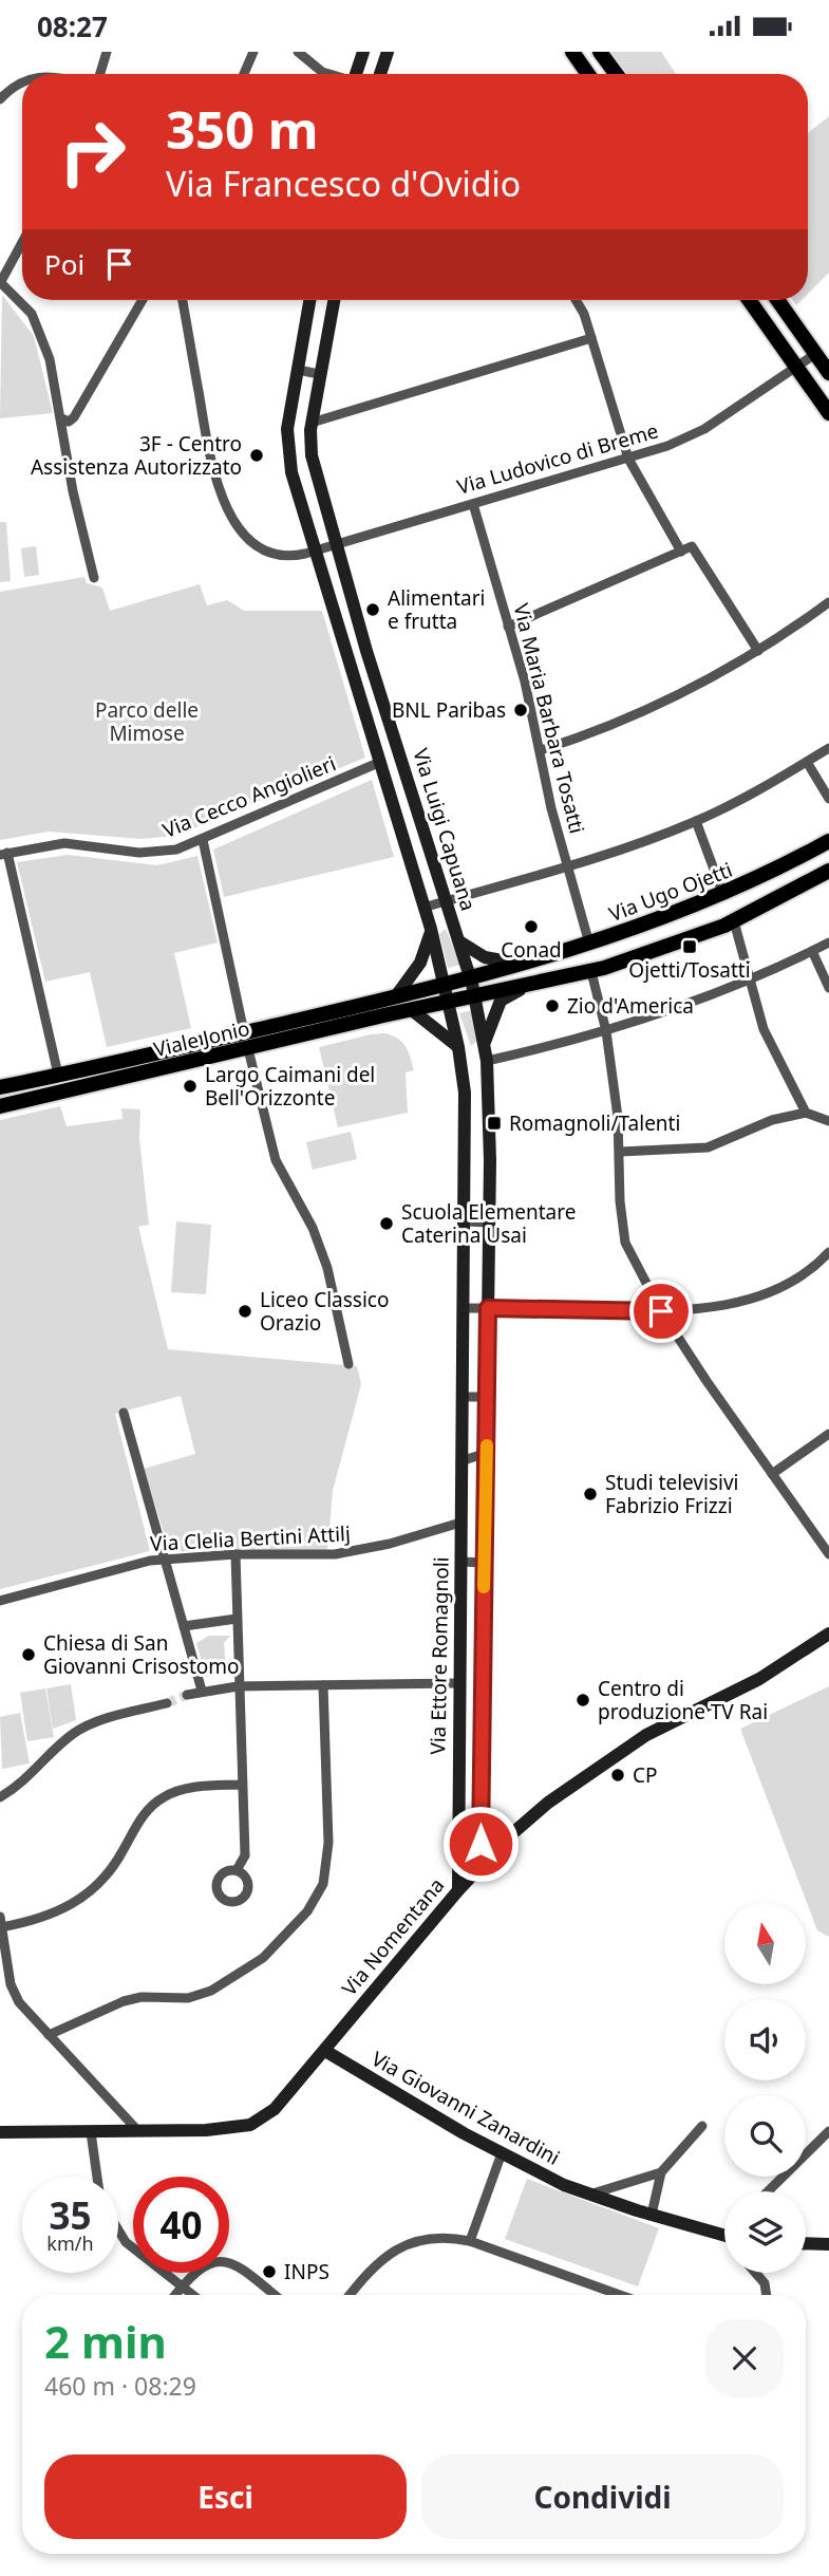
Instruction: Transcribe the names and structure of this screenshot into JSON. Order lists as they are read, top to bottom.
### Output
{
  "streets": {
    "main road": ["Via Ugo Ojetti", "Viale Jonio"],
    "street": [
      "Via Ludovico di Breme",
      "Via Maria Barbara Tosatti",
      "Via Cecco Angiolieri",
      "Via Luigi Capuana",
      "Via Clelia Bertini Attilj",
      "Via Ettore Romagnoli",
      "Via Nomentana",
      "Via Giovanni Zanardini"
    ]
  },
  "crossings": [
    ["Via Ludovico di Breme", "Via Maria Barbara Tosatti"],
    ["Via Ludovico di Breme", "Via Luigi Capuana"],
    ["Via Maria Barbara Tosatti", "Via Ugo Ojetti"],
    ["Via Luigi Capuana", "Via Ettore Romagnoli"],
    ["Via Ugo Ojetti", "Viale Jonio"],
    ["Via Ugo Ojetti", "Via Ettore Romagnoli"],
    ["Viale Jonio", "Via Ettore Romagnoli"],
    ["Via Clelia Bertini Attilj", "Via Ettore Romagnoli"],
    ["Via Ettore Romagnoli", "Via Nomentana"],
    ["Via Nomentana", "Via Giovanni Zanardini"]
  ],
  "parks": ["Parco delle Mimose"],
  "places": {
    "other": [
      "3F - Centro Assistenza Autorizzato",
      "Alimentari e frutta",
      "BNL Paribas",
      "Conad",
      "Zio d'America",
      "Largo Caimani del Bell'Orizzonte",
      "Scuola Elementare Caterina Usai",
      "Liceo Classico Orazio",
      "Studi televisivi Fabrizio Frizzi",
      "Chiesa di San Giovanni Crisostomo",
      "Centro di produzione TV Rai",
      "CP",
      "INPS"
    ],
    "transit": ["Ojetti/Tosatti", "Romagnoli/Talenti"]
  },
  "north": "top",
  "page": {
    "status": "08:27",
    "turn": ["350 m", "Via Francesco d'Ovidio"],
    "then": "Poi",
    "speed": "35 km/h",
    "limit": "40",
    "heading": ["2 min", "460 m · 08:29"],
    "buttons": ["Esci", "Condividi"]
  }
}
